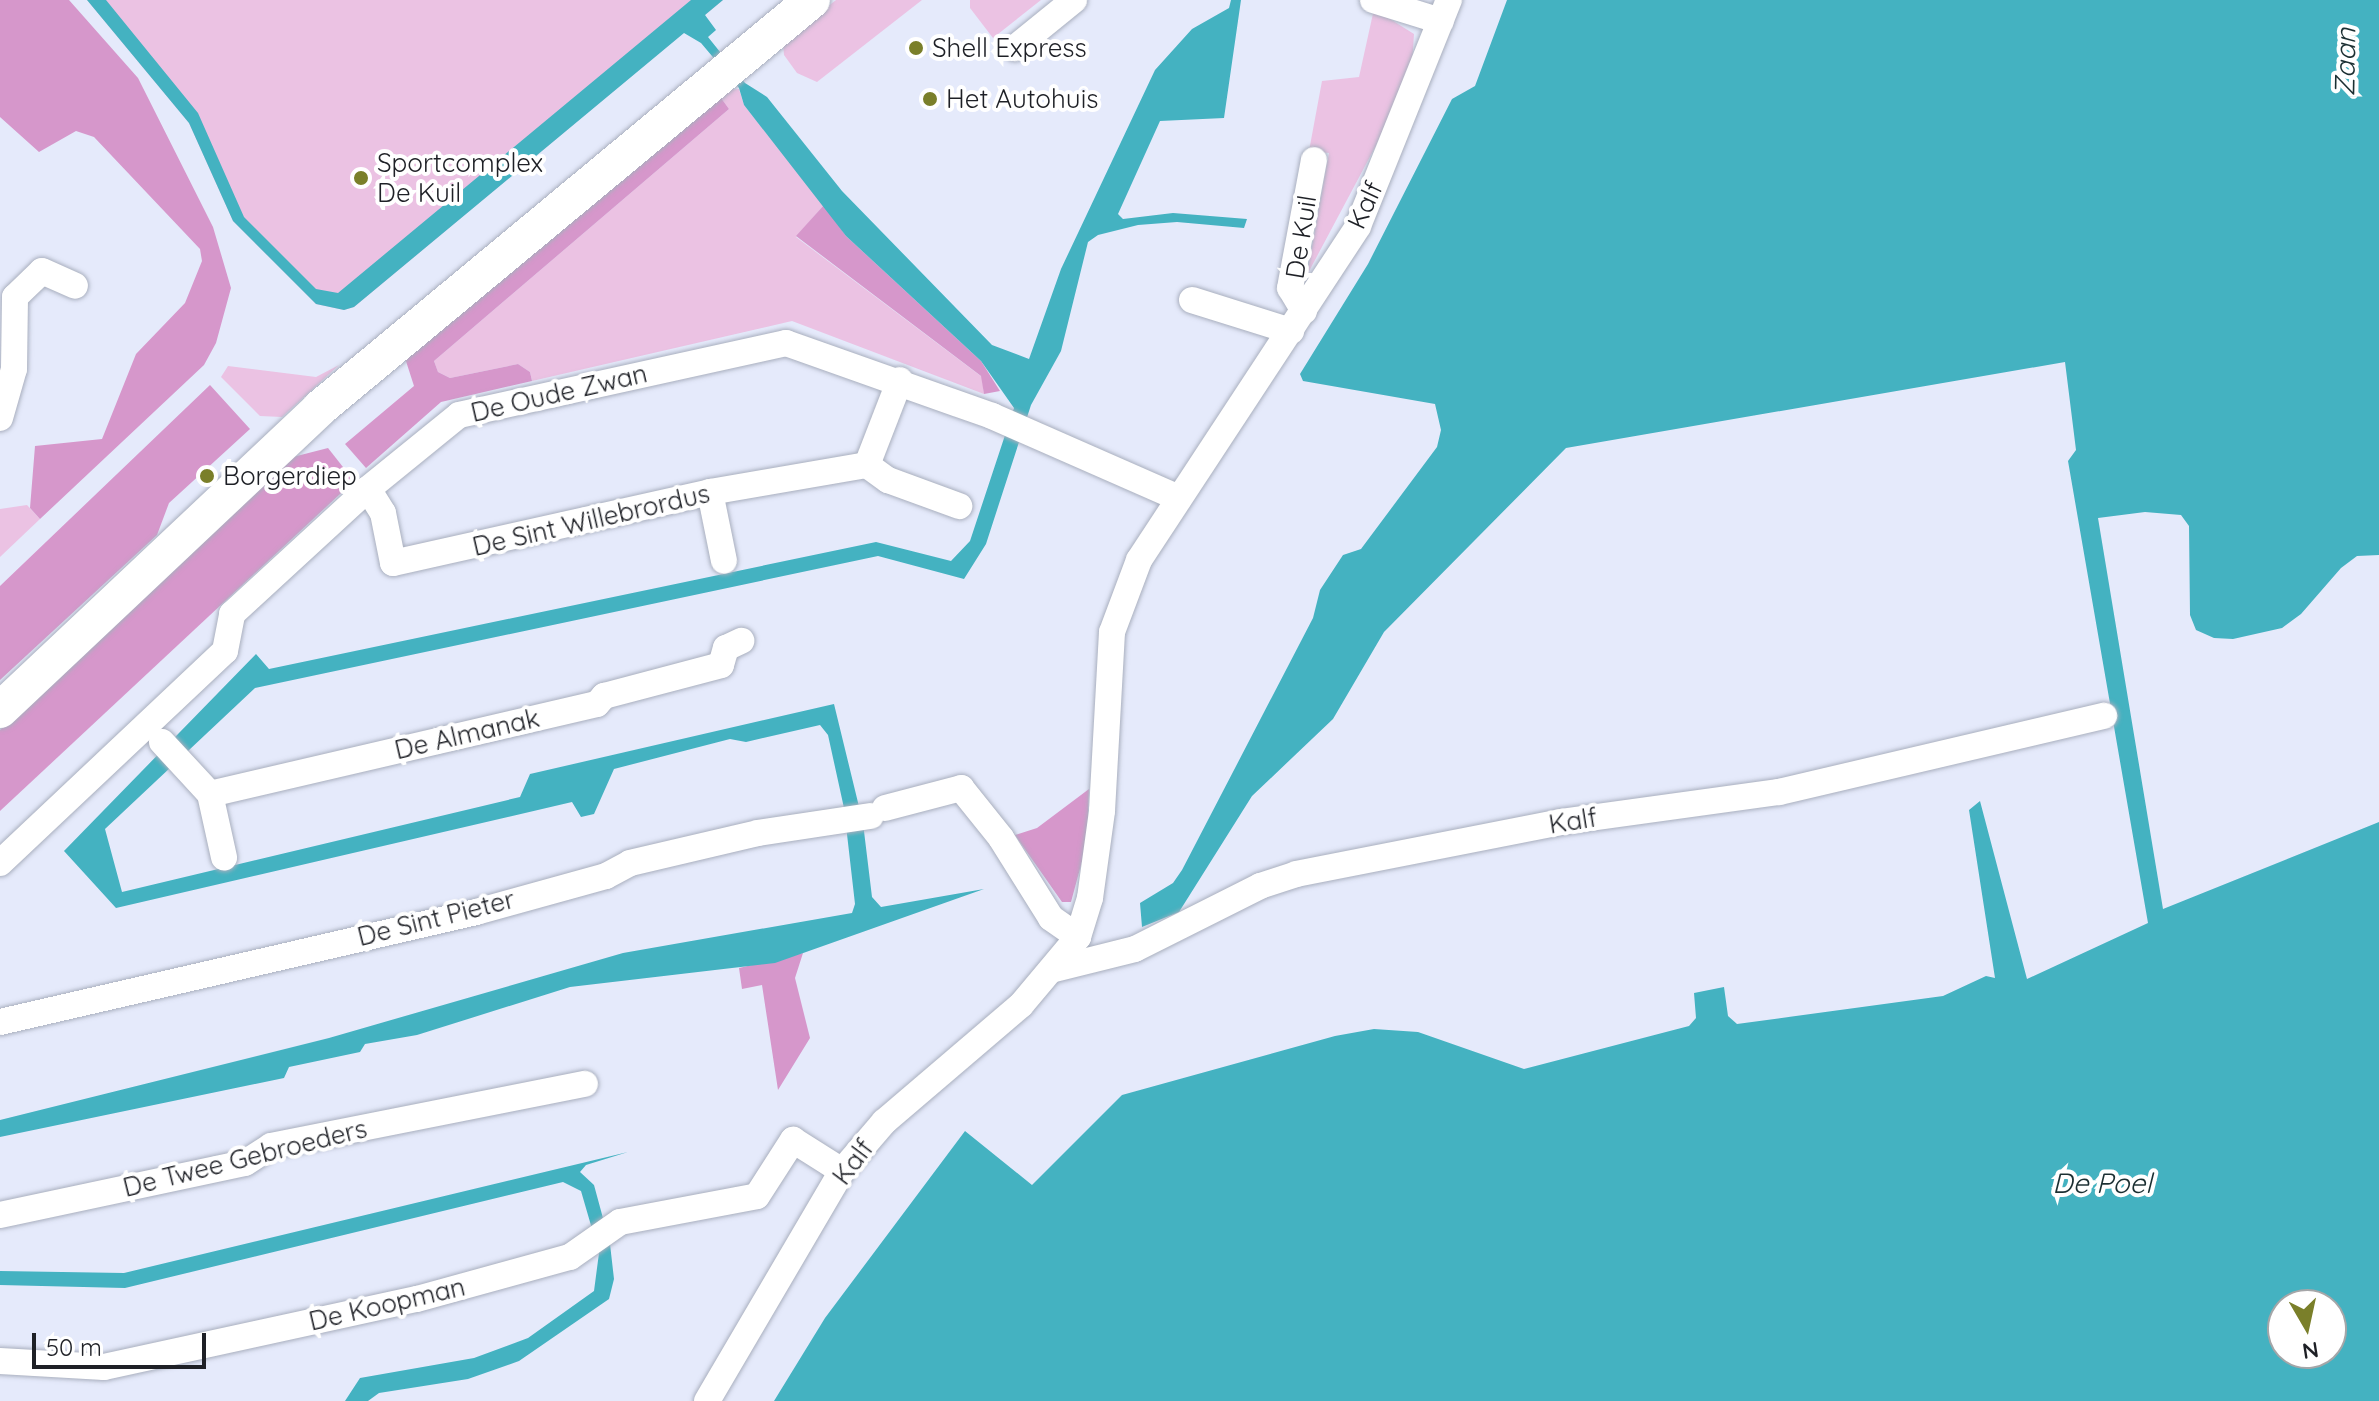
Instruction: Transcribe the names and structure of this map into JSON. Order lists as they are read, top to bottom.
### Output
{
  "streets": {
    "street": [
      "Kalf",
      "De Kuil",
      "De Oude Zwan",
      "De Sint Willebrordus",
      "De Almanak",
      "De Sint Pieter",
      "De Twee Gebroeders",
      "De Koopman"
    ]
  },
  "crossings": [
    ["Kalf", "De Kuil"],
    ["Kalf", "De Oude Zwan"],
    ["Kalf", "De Sint Pieter"],
    ["Kalf", "De Koopman"],
    ["De Oude Zwan", "De Sint Willebrordus"]
  ],
  "water": ["Zaan", "De Poel"],
  "places": [
    "Shell Express",
    "Het Autohuis",
    "Sportcomplex De Kuil",
    "Borgerdiep"
  ],
  "scale_bar": "50 m",
  "north": "bottom"
}
